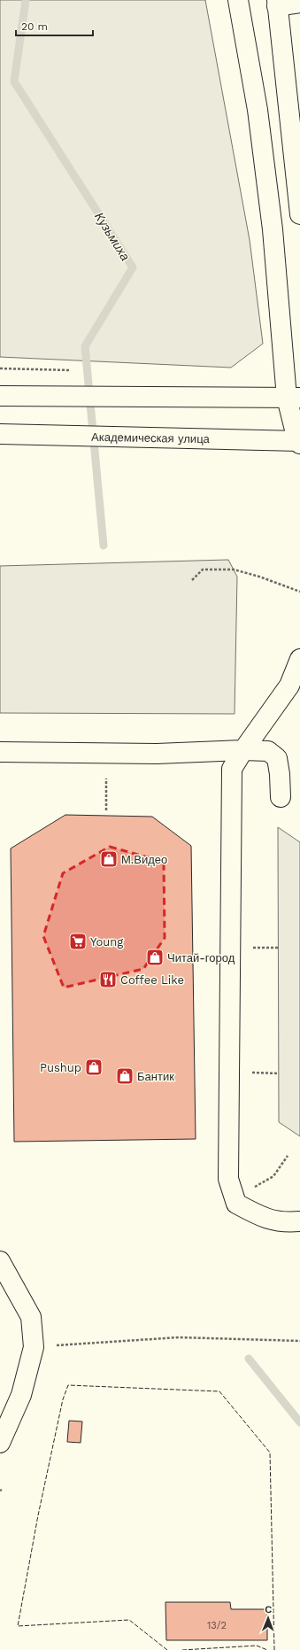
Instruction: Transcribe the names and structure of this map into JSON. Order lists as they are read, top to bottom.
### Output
{
  "streets": {
    "street": ["Академическая улица"]
  },
  "water": ["Кузьмиха"],
  "places": {
    "shop": [
      "М.Видео",
      "Читай-город",
      "Pushup",
      "Бантик"
    ],
    "supermarket": ["Young"],
    "restaurant": ["Coffee Like"]
  },
  "house_numbers": ["13/2"],
  "scale_bar": "20 m",
  "north": "top"
}
